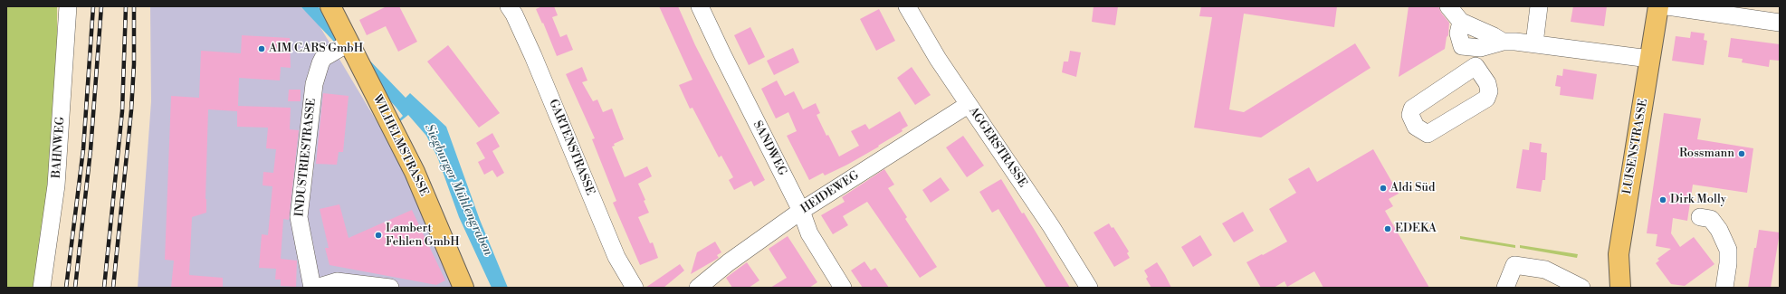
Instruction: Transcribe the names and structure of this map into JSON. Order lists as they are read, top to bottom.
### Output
{
  "streets": {
    "main road": ["WILHELMSTRASSE", "LUISENSTRASSE"],
    "street": [
      "BAHNWEG",
      "GARTENSTRASSE",
      "AGGERSTRASSE",
      "SANDWEG",
      "INDUSTRIESTRASSE",
      "HEIDEWEG"
    ]
  },
  "crossings": [
    ["WILHELMSTRASSE", "INDUSTRIESTRASSE"],
    ["AGGERSTRASSE", "HEIDEWEG"],
    ["SANDWEG", "HEIDEWEG"]
  ],
  "water": ["Siegburger Mühlengraben"],
  "places": [
    "AIM CARS GmbH",
    "Rossmann",
    "Aldi Süd",
    "Dirk Molly",
    "EDEKA",
    "Lambert Fehlen GmbH"
  ]
}
